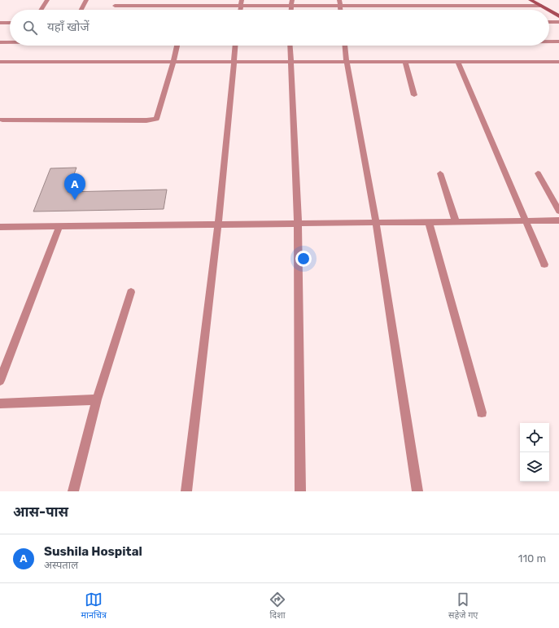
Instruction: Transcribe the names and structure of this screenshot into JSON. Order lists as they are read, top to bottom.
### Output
{
  "page": {
    "search": "यहाँ खोजें",
    "pins": "A",
    "heading": "आस-पास",
    "list": [
      {
        "mark": "A",
        "name": "Sushila Hospital",
        "note": "अस्पताल",
        "value": "110 m"
      }
    ],
    "nav": ["मानचित्र", "दिशा", "सहेजे गए"]
  }
}
